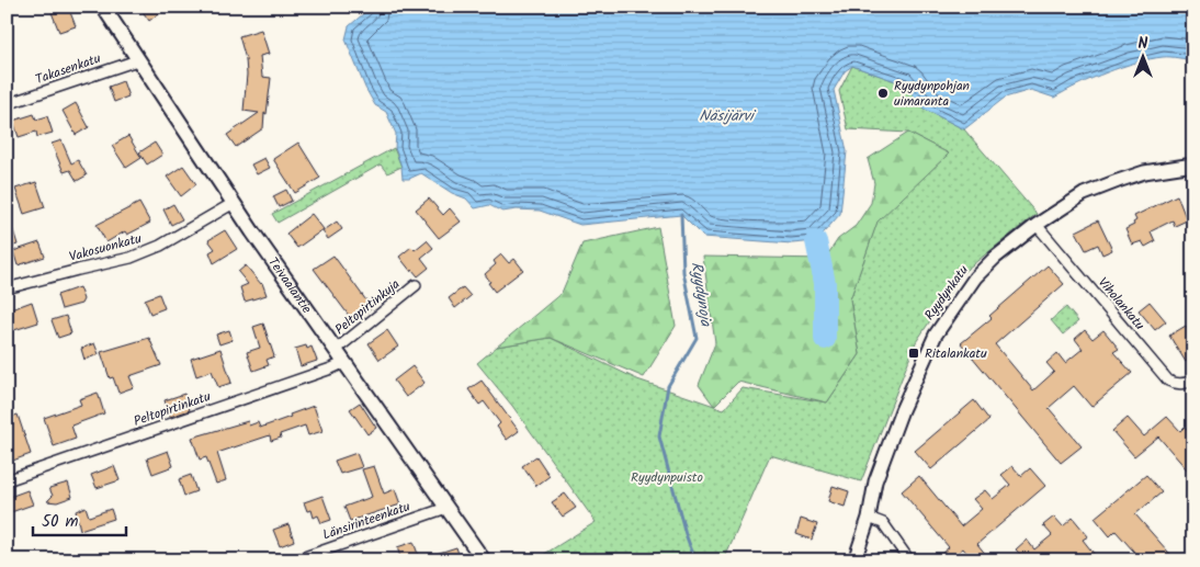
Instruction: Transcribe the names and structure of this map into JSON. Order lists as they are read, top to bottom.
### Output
{
  "streets": {
    "main road": ["Teivaalantie"],
    "street": [
      "Takasenkatu",
      "Vakosuonkatu",
      "Ryydynkatu",
      "Viholankatu",
      "Peltopirtinkuja",
      "Peltopirtinkatu",
      "Länsirinteenkatu"
    ]
  },
  "crossings": [
    ["Takasenkatu", "Teivaalantie"],
    ["Vakosuonkatu", "Teivaalantie"],
    ["Teivaalantie", "Peltopirtinkuja"],
    ["Teivaalantie", "Peltopirtinkatu"],
    ["Teivaalantie", "Länsirinteenkatu"],
    ["Ryydynkatu", "Viholankatu"]
  ],
  "water": ["Näsijärvi", "Ryydynoja"],
  "parks": ["Ryydynpuisto"],
  "places": {
    "other": ["Ryydynpohjan uimaranta"],
    "transit": ["Ritalankatu"]
  },
  "scale_bar": "50 m",
  "north": "top"
}
